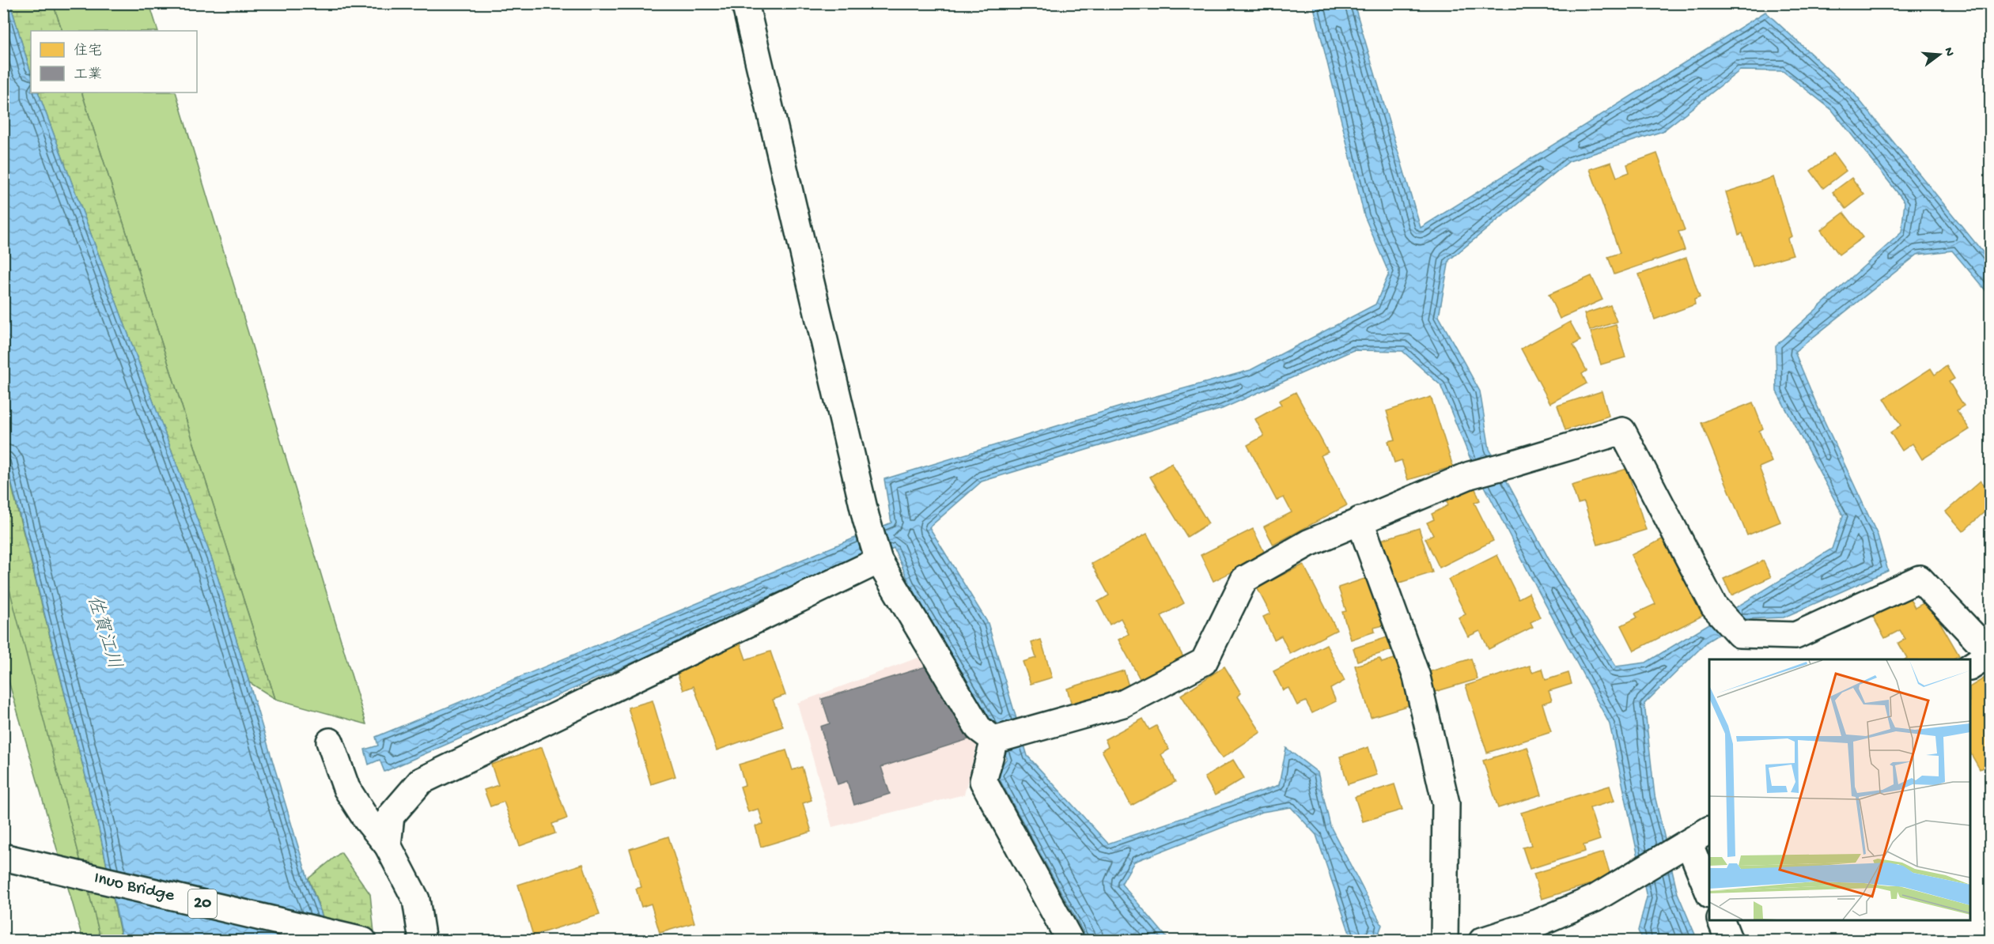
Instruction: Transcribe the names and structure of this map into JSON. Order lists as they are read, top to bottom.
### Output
{
  "streets": {
    "street": ["Inuo Bridge", "20"]
  },
  "water": ["佐賀江川"],
  "legend": ["住宅", "工業"],
  "north": "right"
}
